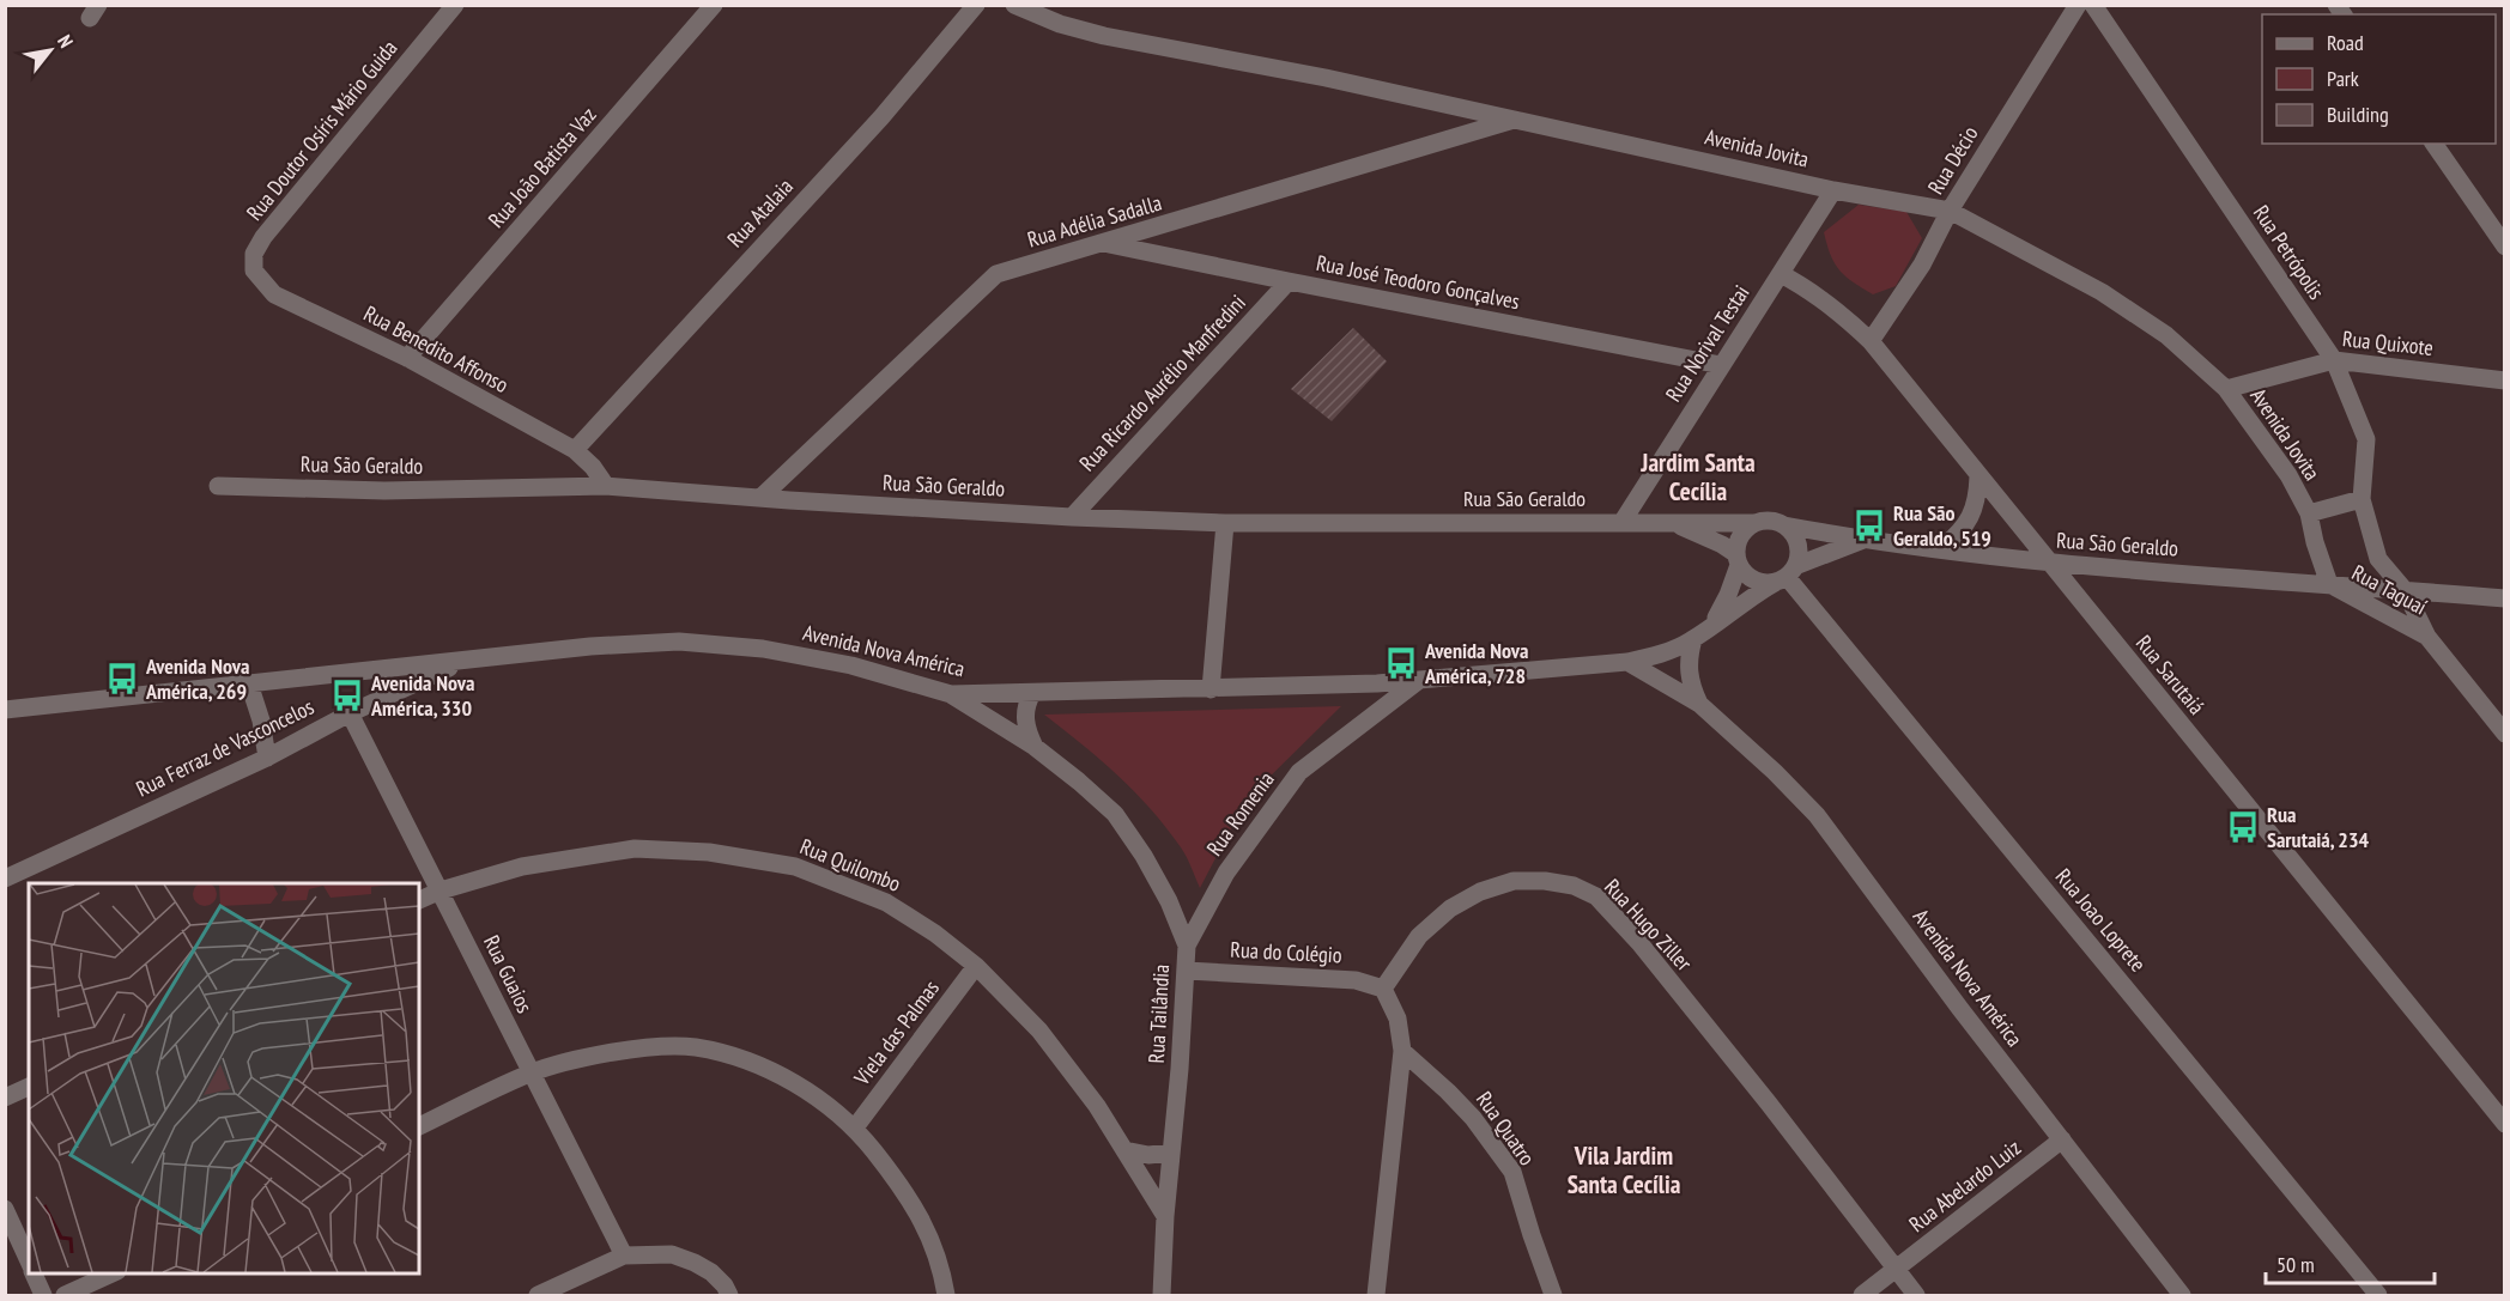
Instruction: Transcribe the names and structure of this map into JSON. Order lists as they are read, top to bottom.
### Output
{
  "streets": {
    "street": [
      "Rua Doutor Osíris Mário Guida",
      "Avenida Jovita",
      "Rua Décio",
      "Rua João Batista Vaz",
      "Rua Atalaia",
      "Rua Adélia Sadalla",
      "Rua Petrópolis",
      "Rua José Teodoro Gonçalves",
      "Rua Norival Testai",
      "Rua Quixote",
      "Rua Benedito Affonso",
      "Rua Ricardo Aurélio Manfredini",
      "Rua São Geraldo",
      "Rua Taguaí",
      "Avenida Nova América",
      "Rua Sarutaiá",
      "Rua Ferraz de Vasconcelos",
      "Rua Romenia",
      "Rua Quilombo",
      "Rua Joao Loprete",
      "Rua Hugo Ziller",
      "Rua do Colégio",
      "Rua Guaios",
      "Rua Tailândia",
      "Viela das Palmas",
      "Rua Quatro",
      "Rua Abelardo Luiz"
    ]
  },
  "crossings": [
    ["Rua Doutor Osíris Mário Guida", "Rua Benedito Affonso"],
    ["Avenida Jovita", "Rua Décio"],
    ["Avenida Jovita", "Rua Adélia Sadalla"],
    ["Avenida Jovita", "Rua Norival Testai"],
    ["Avenida Jovita", "Rua Quixote"],
    ["Avenida Jovita", "Rua São Geraldo"],
    ["Avenida Jovita", "Rua Taguaí"],
    ["Rua Décio", "Rua Sarutaiá"],
    ["Rua João Batista Vaz", "Rua Benedito Affonso"],
    ["Rua Atalaia", "Rua Benedito Affonso"],
    ["Rua Adélia Sadalla", "Rua José Teodoro Gonçalves"],
    ["Rua Adélia Sadalla", "Rua São Geraldo"],
    ["Rua Petrópolis", "Rua Quixote"],
    ["Rua José Teodoro Gonçalves", "Rua Norival Testai"],
    ["Rua José Teodoro Gonçalves", "Rua Ricardo Aurélio Manfredini"],
    ["Rua Norival Testai", "Rua São Geraldo"],
    ["Rua Norival Testai", "Rua Sarutaiá"],
    ["Rua Benedito Affonso", "Rua São Geraldo"],
    ["Rua Ricardo Aurélio Manfredini", "Rua São Geraldo"],
    ["Rua São Geraldo", "Rua Taguaí"],
    ["Rua São Geraldo", "Rua Sarutaiá"],
    ["Rua São Geraldo", "Rua Joao Loprete"],
    ["Avenida Nova América", "Rua Ferraz de Vasconcelos"],
    ["Avenida Nova América", "Rua Romenia"],
    ["Avenida Nova América", "Rua Tailândia"],
    ["Avenida Nova América", "Rua Abelardo Luiz"],
    ["Rua Ferraz de Vasconcelos", "Rua Guaios"],
    ["Rua Romenia", "Rua Tailândia"],
    ["Rua Quilombo", "Rua Guaios"],
    ["Rua Quilombo", "Rua Tailândia"],
    ["Rua Quilombo", "Viela das Palmas"],
    ["Rua Hugo Ziller", "Rua do Colégio"],
    ["Rua Hugo Ziller", "Rua Abelardo Luiz"],
    ["Rua do Colégio", "Rua Tailândia"]
  ],
  "districts": ["Jardim Santa Cecília", "Vila Jardim Santa Cecília"],
  "places": {
    "bus stop": [
      "Rua São Geraldo, 519",
      "Avenida Nova América, 728",
      "Avenida Nova América, 269",
      "Avenida Nova América, 330",
      "Rua Sarutaiá, 234"
    ]
  },
  "legend": ["Road", "Park", "Building"],
  "scale_bar": "50 m",
  "north": "top right"
}
